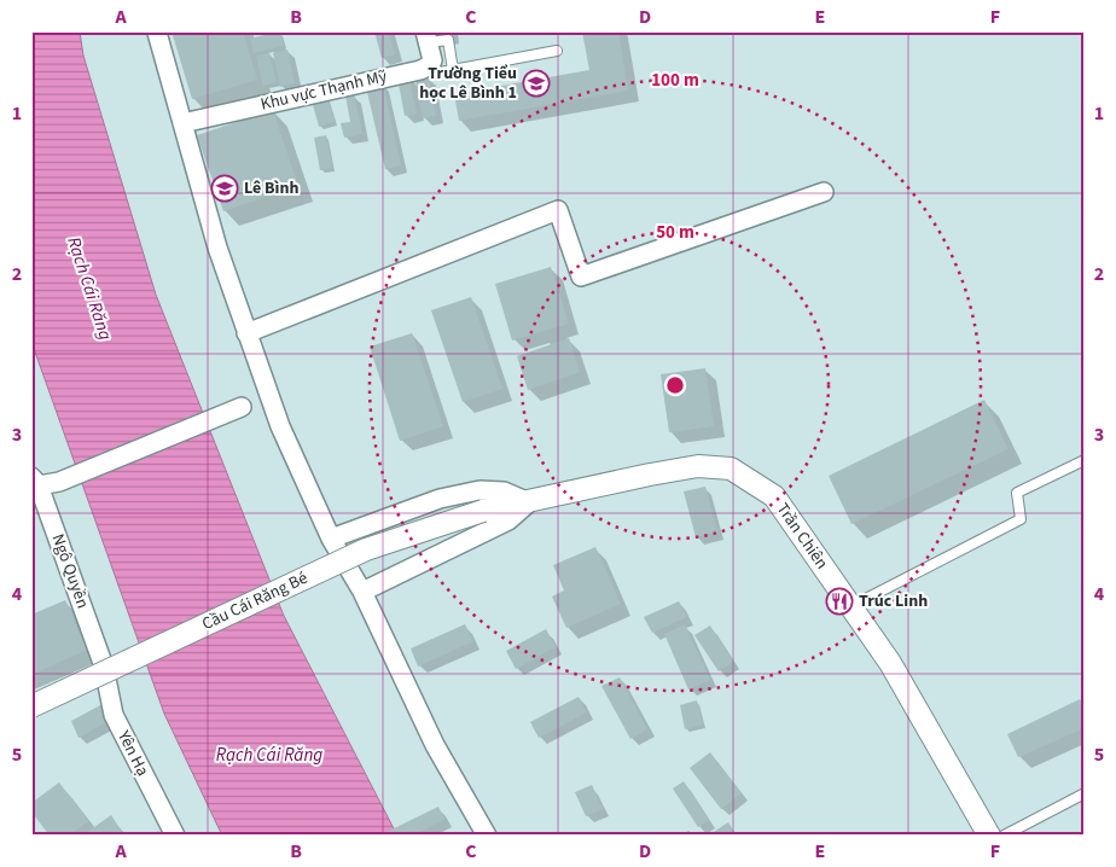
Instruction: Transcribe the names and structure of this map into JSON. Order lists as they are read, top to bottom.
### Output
{
  "streets": {
    "street": [
      "Khu vực Thạnh Mỹ",
      "Trần Chiên",
      "Ngô Quyền",
      "Cầu Cái Răng Bé",
      "Yên Hạ"
    ]
  },
  "crossings": [
    ["Trần Chiên", "Cầu Cái Răng Bé"],
    ["Ngô Quyền", "Yên Hạ"]
  ],
  "water": ["Rạch Cái Răng"],
  "places": {
    "school or university": ["Trường Tiểu học Lê Bình 1", "Lê Bình"],
    "restaurant": ["Trúc Linh"]
  },
  "grid": {
    "columns": [
      "A",
      "B",
      "C",
      "D",
      "E",
      "F"
    ],
    "rows": [
      "1",
      "2",
      "3",
      "4",
      "5"
    ]
  },
  "rings": ["100 m", "50 m"]
}
